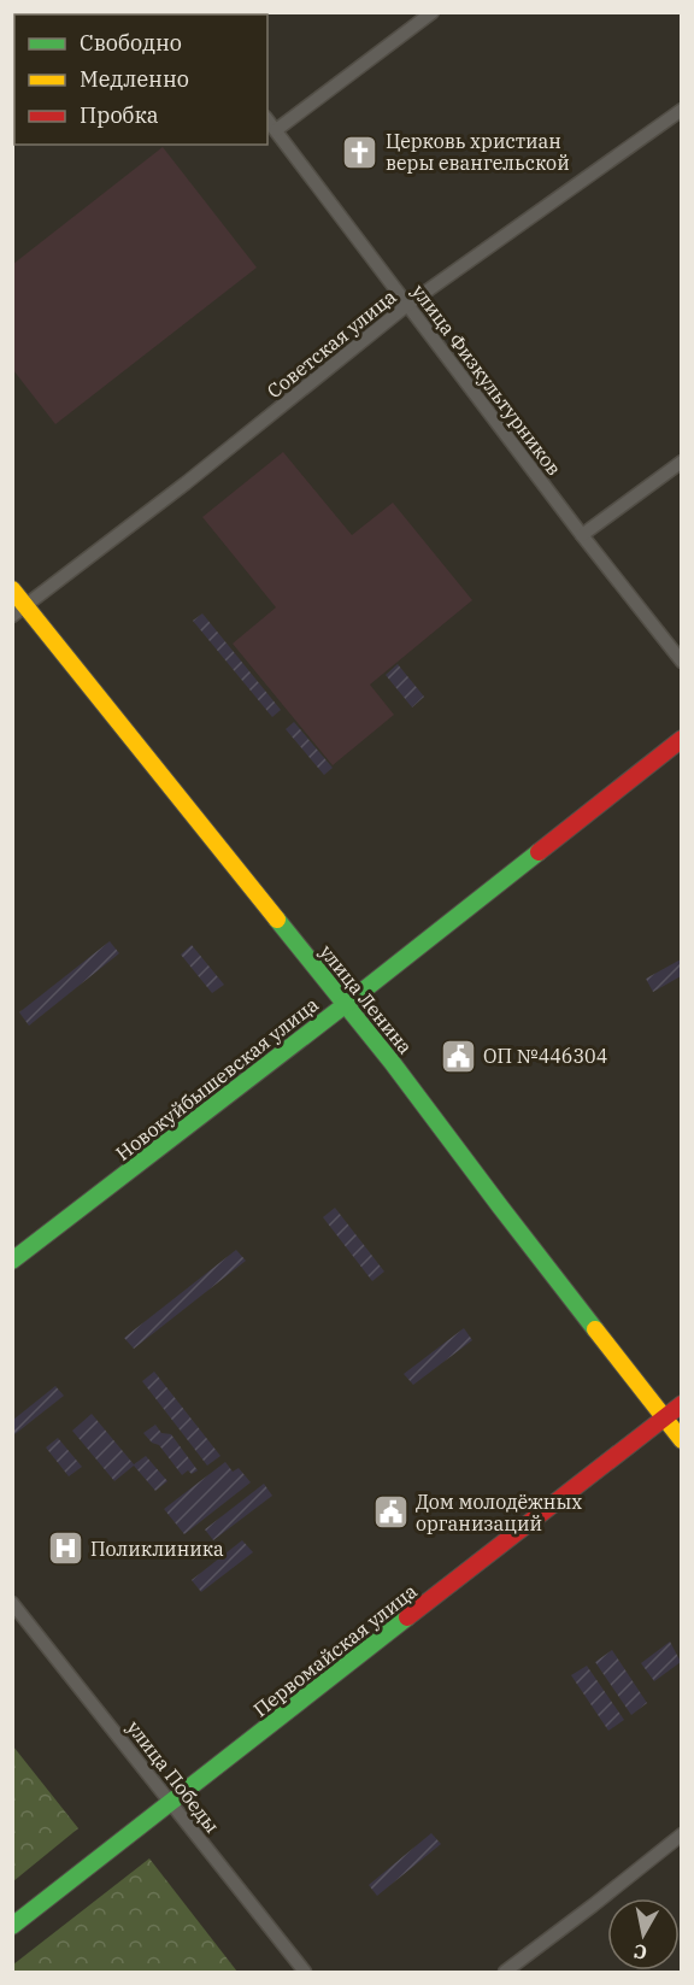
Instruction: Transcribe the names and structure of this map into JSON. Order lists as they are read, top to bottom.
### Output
{
  "streets": {
    "street": [
      "Советская улица",
      "улица Физкультурников",
      "улица Ленина",
      "Новокуйбышевская улица",
      "Первомайская улица",
      "улица Победы"
    ]
  },
  "crossings": [
    ["Советская улица", "улица Физкультурников"],
    ["Советская улица", "улица Ленина"],
    ["улица Ленина", "Новокуйбышевская улица"],
    ["улица Ленина", "Первомайская улица"],
    ["Первомайская улица", "улица Победы"]
  ],
  "places": {
    "church": ["Церковь христиан веры евангельской"],
    "public building": ["ОП №446304", "Дом молодёжных организаций"],
    "hospital": ["Поликлиника"]
  },
  "legend": ["Свободно", "Медленно", "Пробка"],
  "north": "bottom"
}
